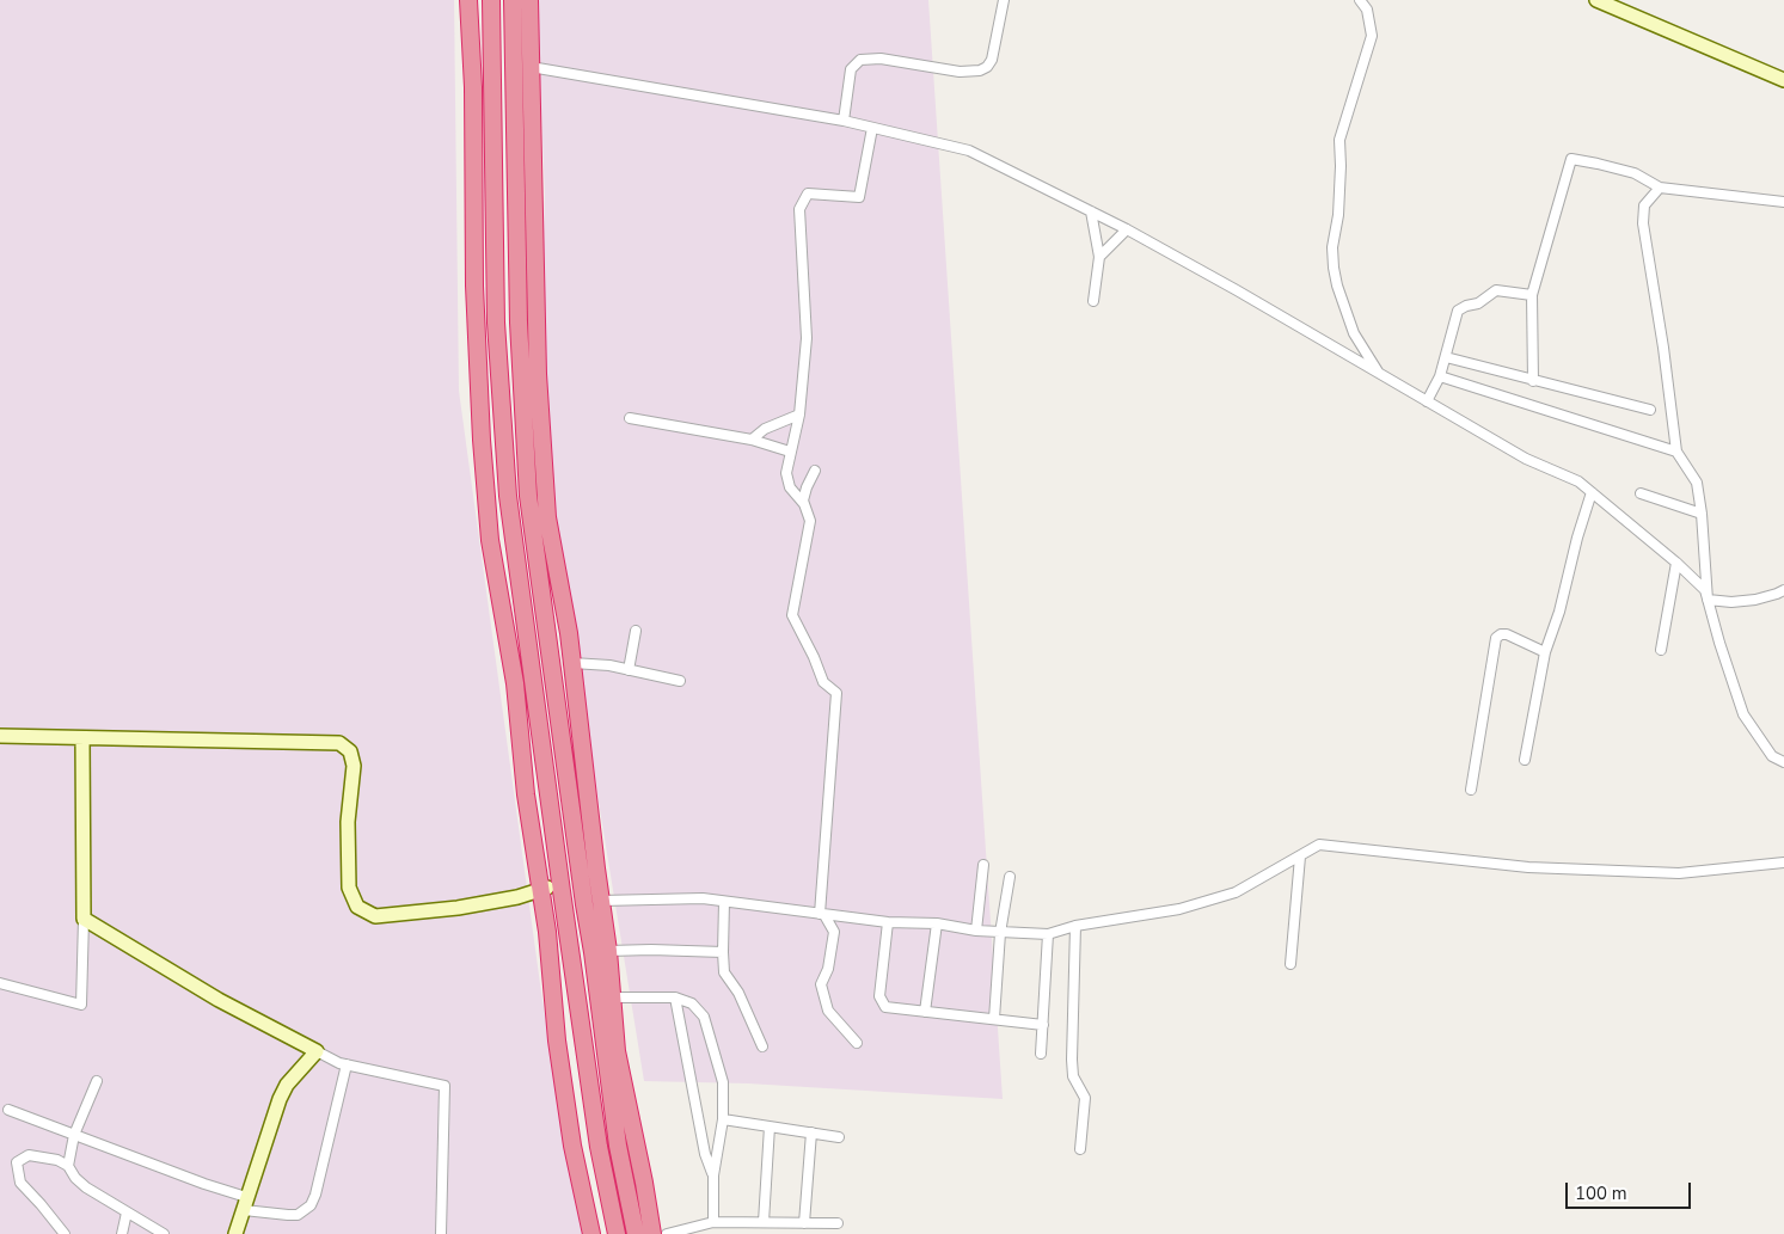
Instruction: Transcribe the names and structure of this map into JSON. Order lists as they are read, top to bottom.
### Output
{
  "scale_bar": "100 m"
}
